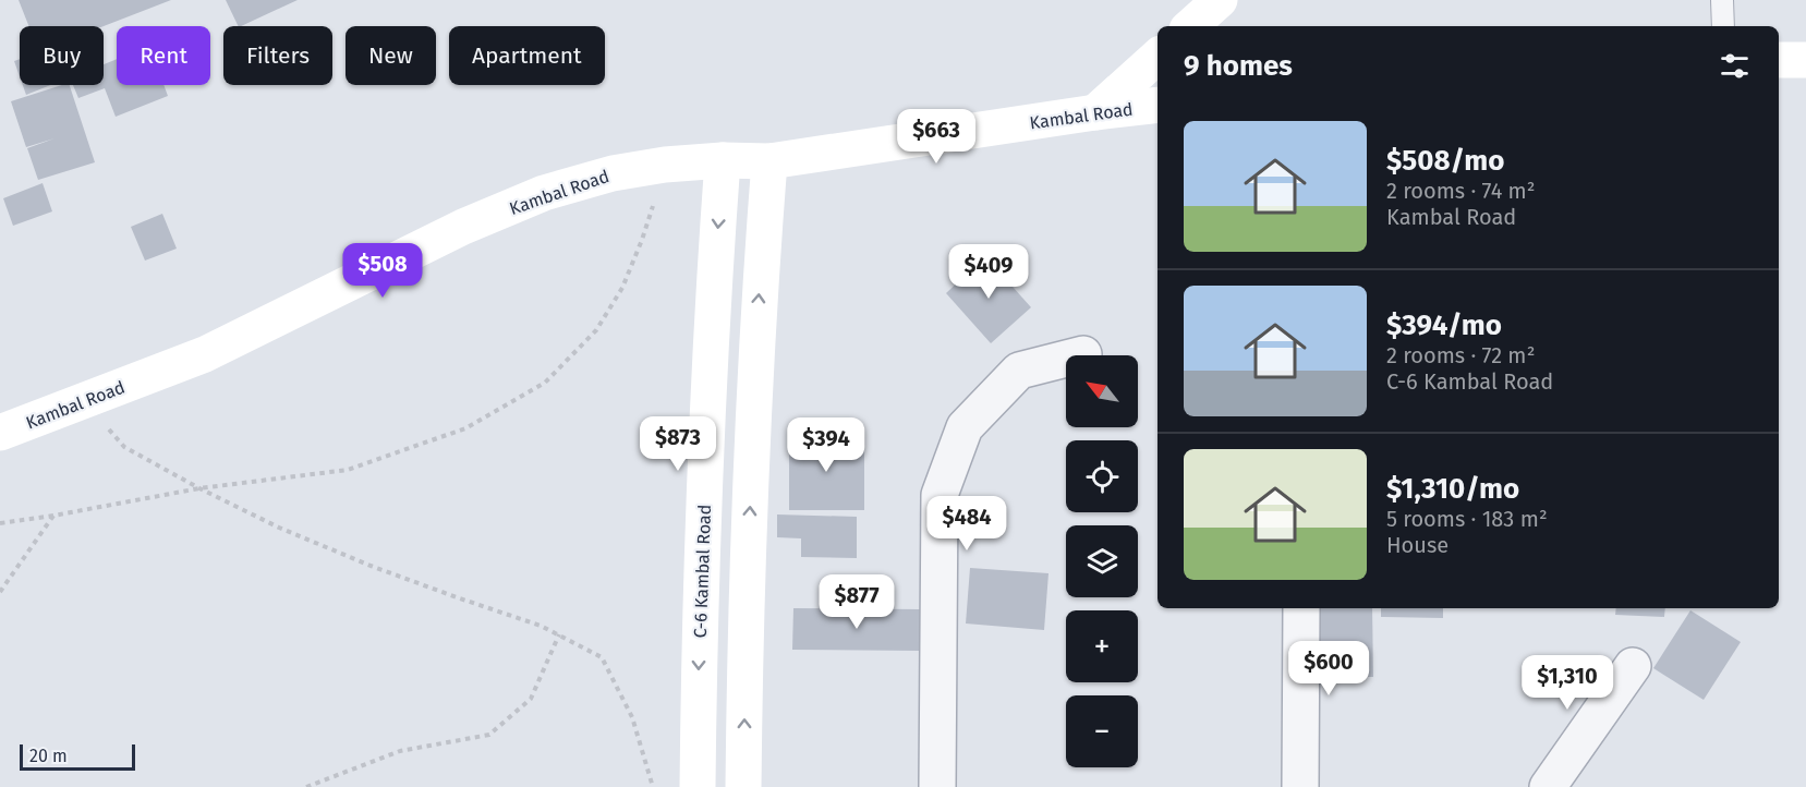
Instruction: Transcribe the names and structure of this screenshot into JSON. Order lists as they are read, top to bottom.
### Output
{
  "streets": {
    "main road": ["Kambal Road", "C-6 Kambal Road"]
  },
  "crossings": [
    ["Kambal Road", "C-6 Kambal Road"]
  ],
  "scale_bar": "20 m",
  "north": "top left",
  "page": {
    "chip": [
      "Buy",
      "Rent",
      "Filters",
      "New",
      "Apartment"
    ],
    "heading": "9 homes",
    "list": [
      {
        "name": "$508/mo",
        "note": "2 rooms · 74 m² · Kambal Road"
      },
      {
        "name": "$394/mo",
        "note": "2 rooms · 72 m² · C-6 Kambal Road"
      },
      {
        "name": "$1,310/mo",
        "note": "5 rooms · 183 m² · House"
      }
    ],
    "price": [
      "$663",
      "$508",
      "$409",
      "$873",
      "$394",
      "$484",
      "$877",
      "$600",
      "$1,310"
    ],
    "map_buttons": ["+", "−"],
    "scale": "20 m"
  }
}
